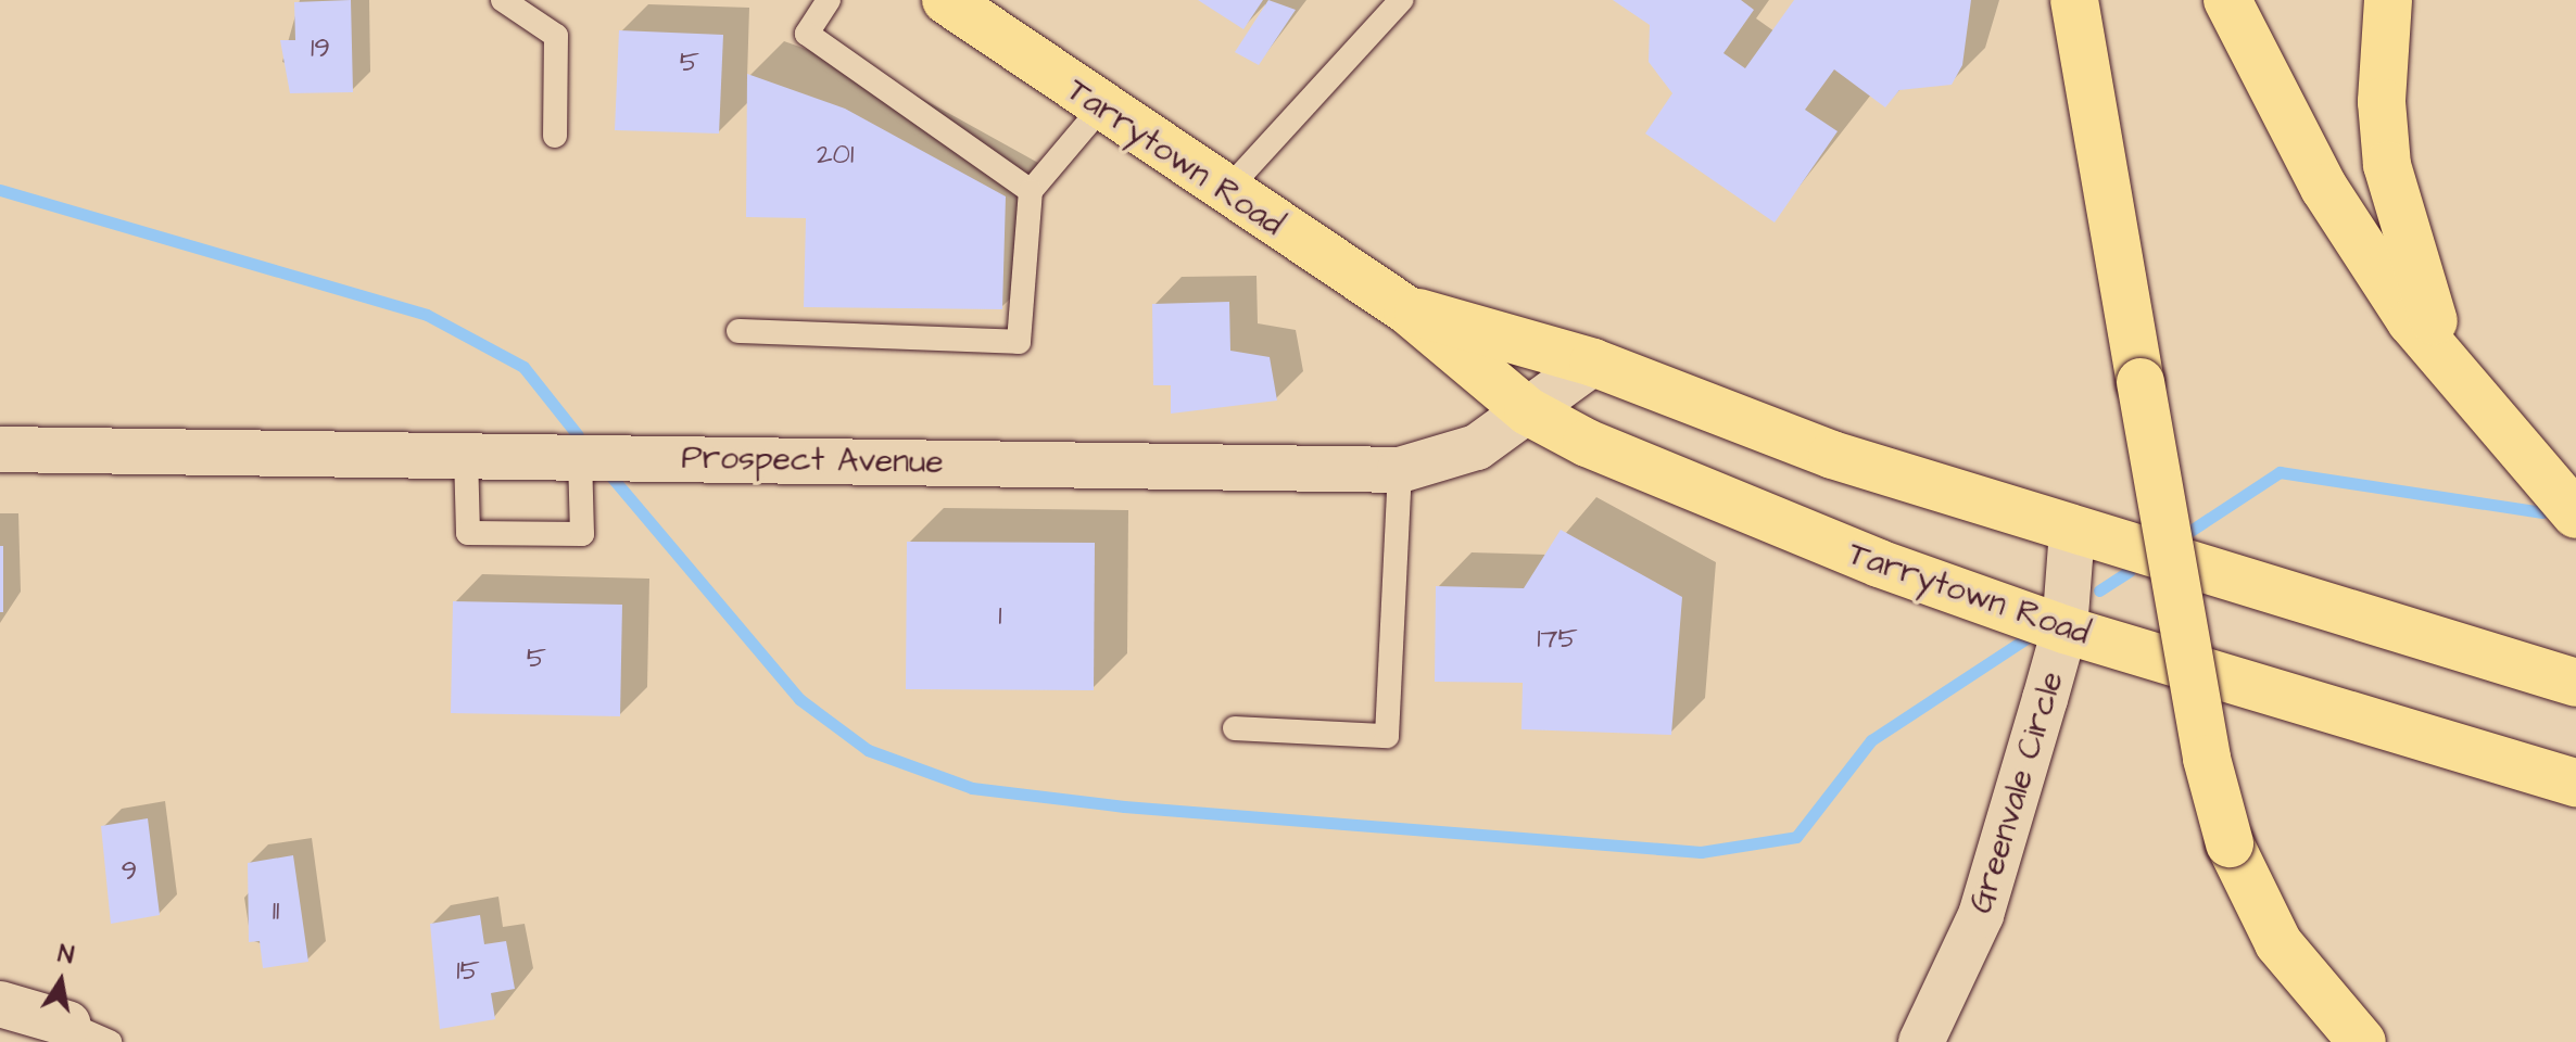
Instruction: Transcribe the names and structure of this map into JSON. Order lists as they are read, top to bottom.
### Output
{
  "streets": {
    "main road": ["Tarrytown Road"],
    "street": ["Prospect Avenue", "Greenvale Circle"]
  },
  "crossings": [
    ["Tarrytown Road", "Prospect Avenue"],
    ["Tarrytown Road", "Greenvale Circle"]
  ],
  "house_numbers": [
    "19",
    "5",
    "201",
    "1",
    "175",
    "5",
    "9",
    "11",
    "15"
  ],
  "north": "top"
}
